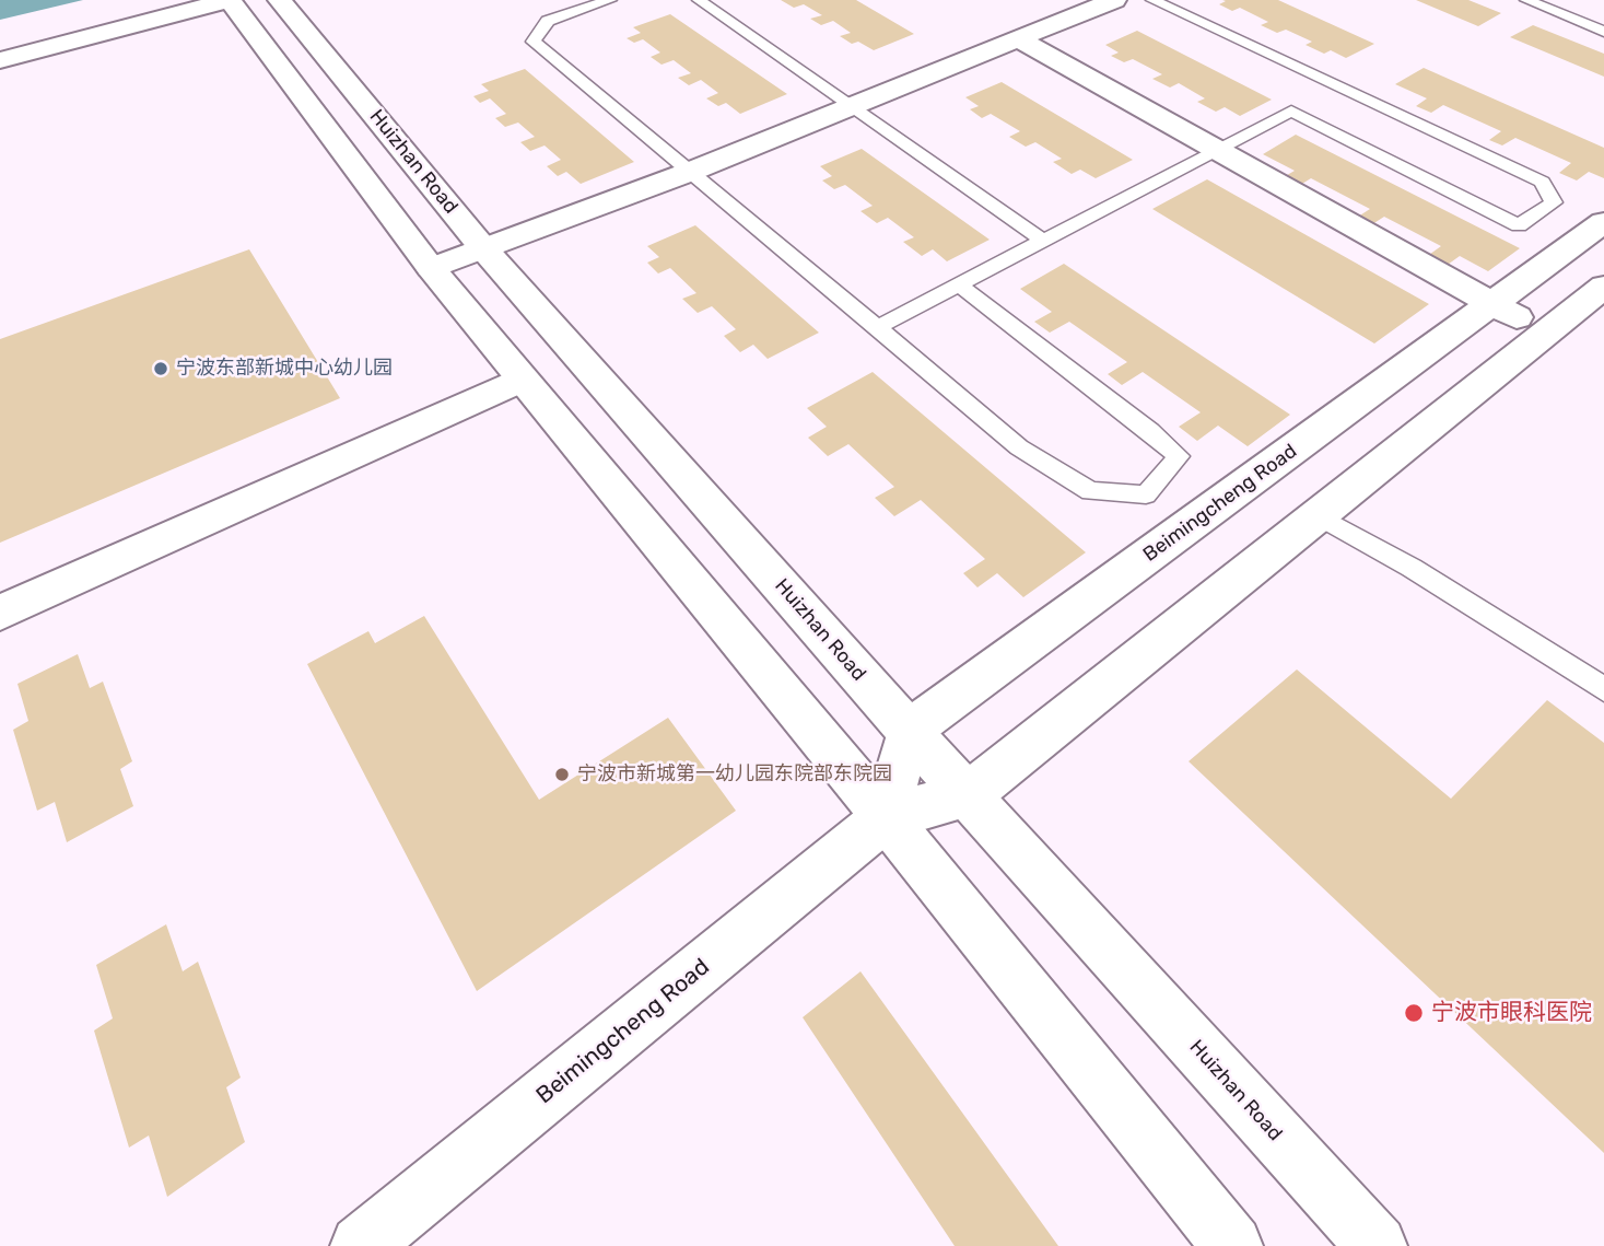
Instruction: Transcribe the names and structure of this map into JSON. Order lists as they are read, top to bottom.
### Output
{
  "streets": {
    "street": ["Huizhan Road", "Beimingcheng Road"]
  },
  "crossings": [
    ["Huizhan Road", "Beimingcheng Road"]
  ],
  "places": ["宁波东部新城中心幼儿园", "宁波市新城第一幼儿园东院部东院园", "宁波市眼科医院"]
}
